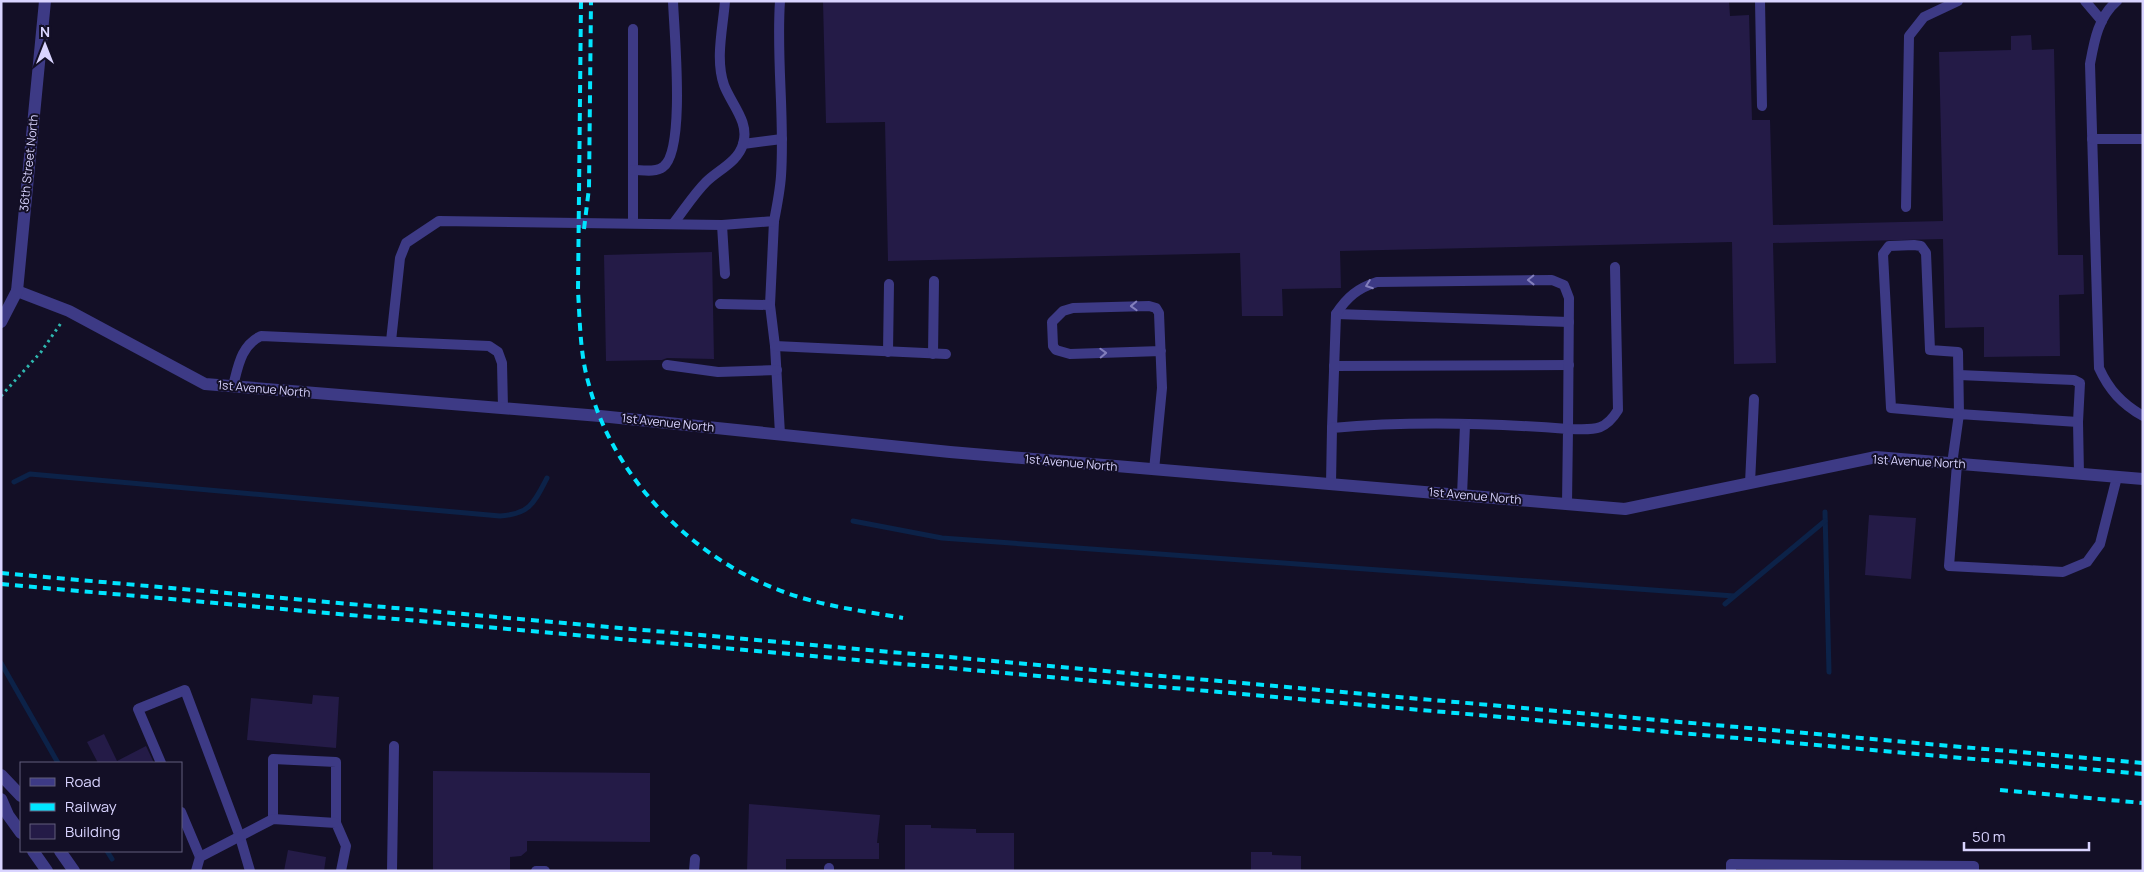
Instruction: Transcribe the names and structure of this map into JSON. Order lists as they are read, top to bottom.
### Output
{
  "streets": {
    "street": ["36th Street North", "1st Avenue North"]
  },
  "crossings": [
    ["36th Street North", "1st Avenue North"]
  ],
  "legend": ["Road", "Railway", "Building"],
  "scale_bar": "50 m",
  "north": "top"
}
